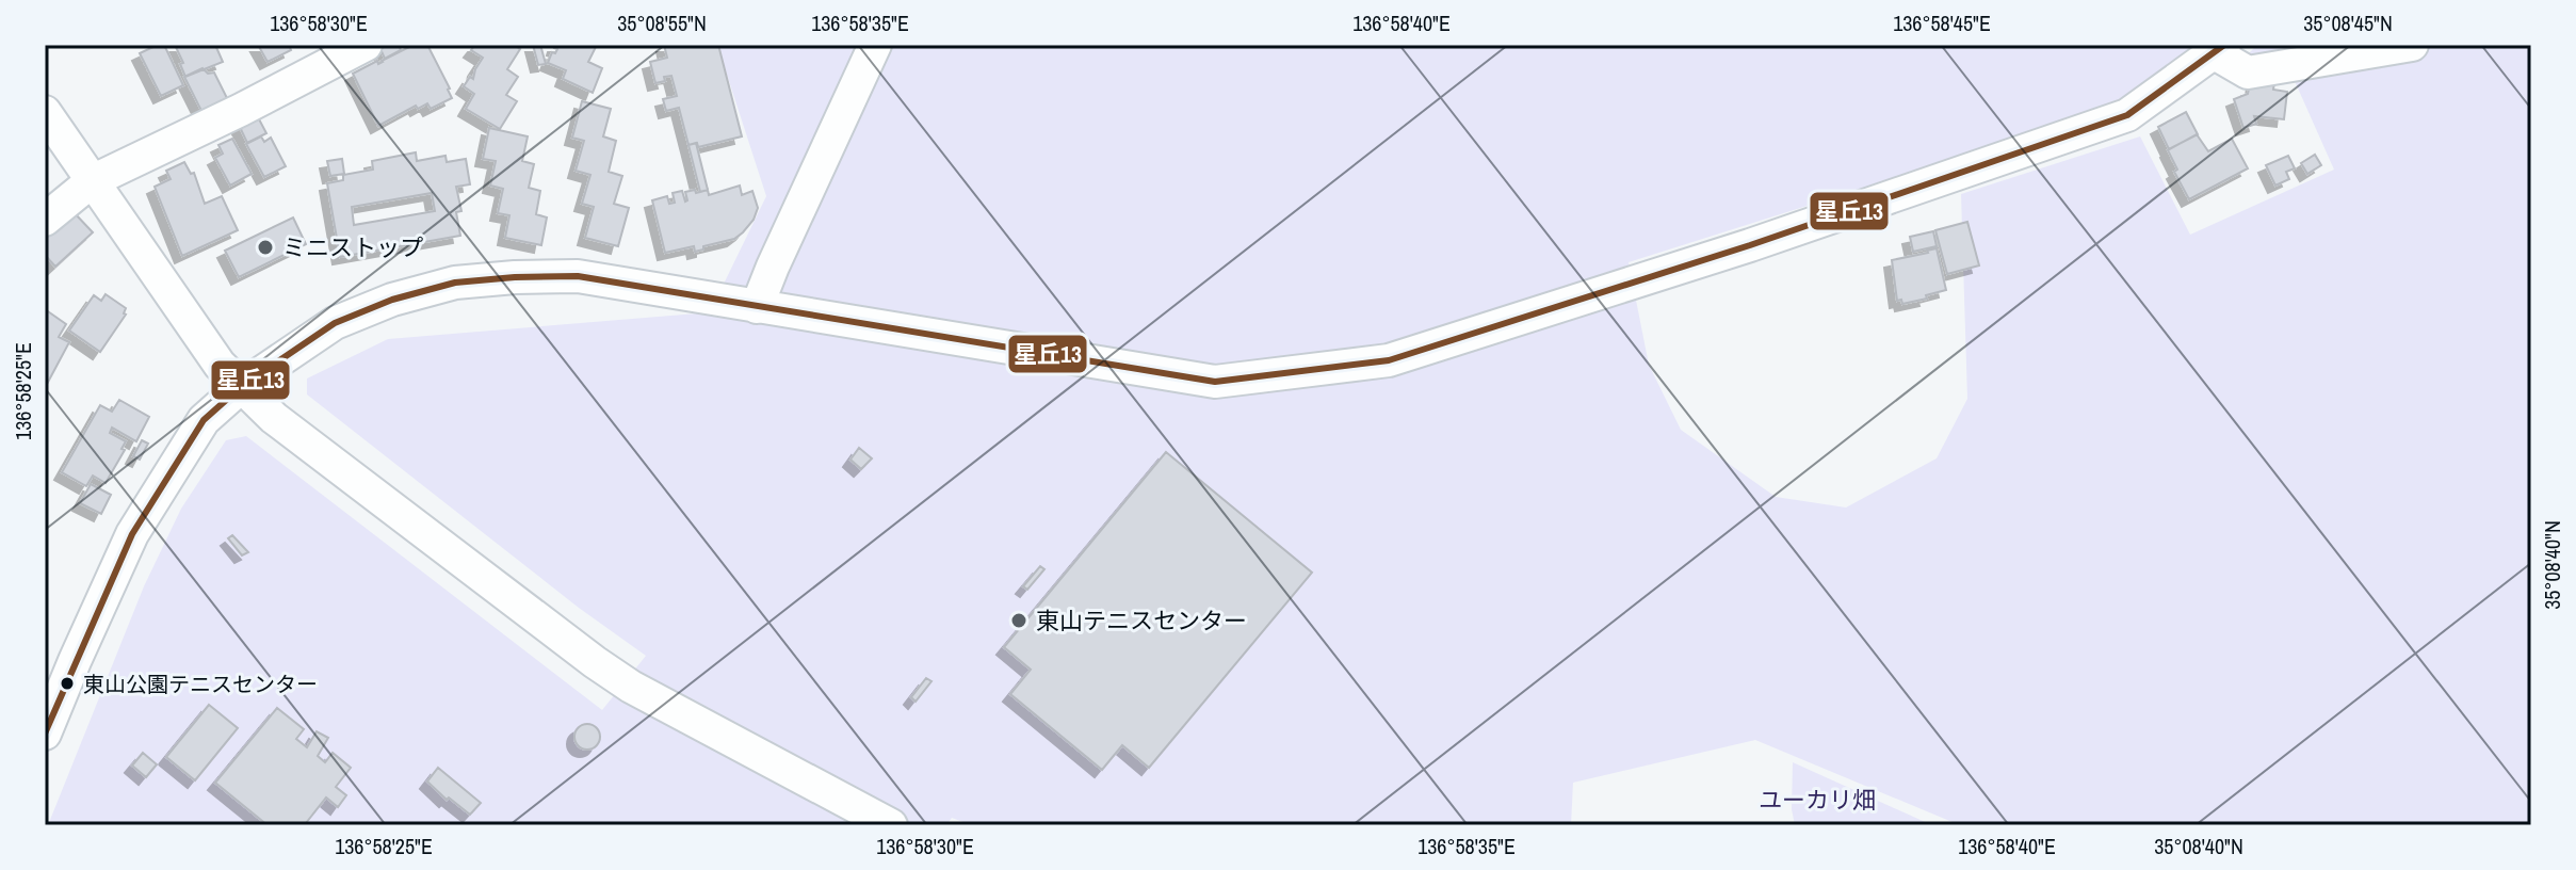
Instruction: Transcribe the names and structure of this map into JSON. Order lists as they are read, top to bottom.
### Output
{
  "parks": ["ユーカリ畑"],
  "places": ["ミニストップ", "東山テニスセンター", "東山公園テニスセンター"],
  "lines": ["transit line 星丘13"],
  "coordinates": [
    "136°58'30\"E",
    "35°08'55\"N",
    "136°58'35\"E",
    "136°58'40\"E",
    "136°58'45\"E",
    "35°08'45\"N",
    "136°58'25\"E",
    "35°08'40\"N"
  ]
}
